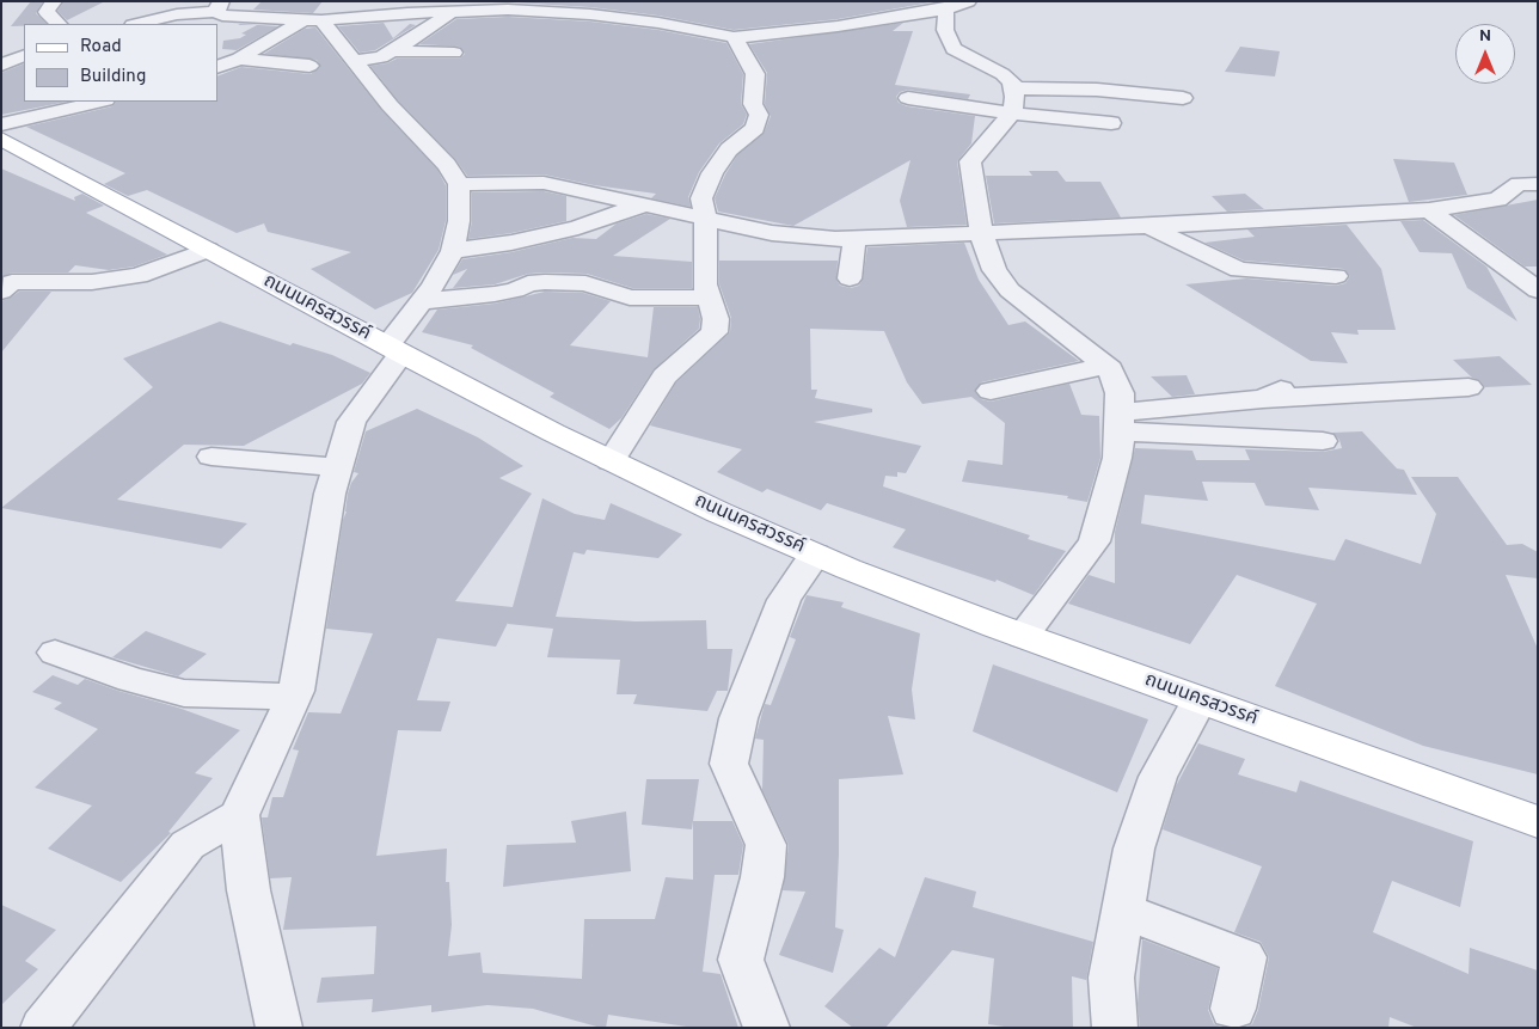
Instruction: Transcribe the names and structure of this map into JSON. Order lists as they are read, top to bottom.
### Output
{
  "streets": {
    "main road": ["ถนนนครสวรรค์"]
  },
  "legend": ["Road", "Building"],
  "north": "top"
}
